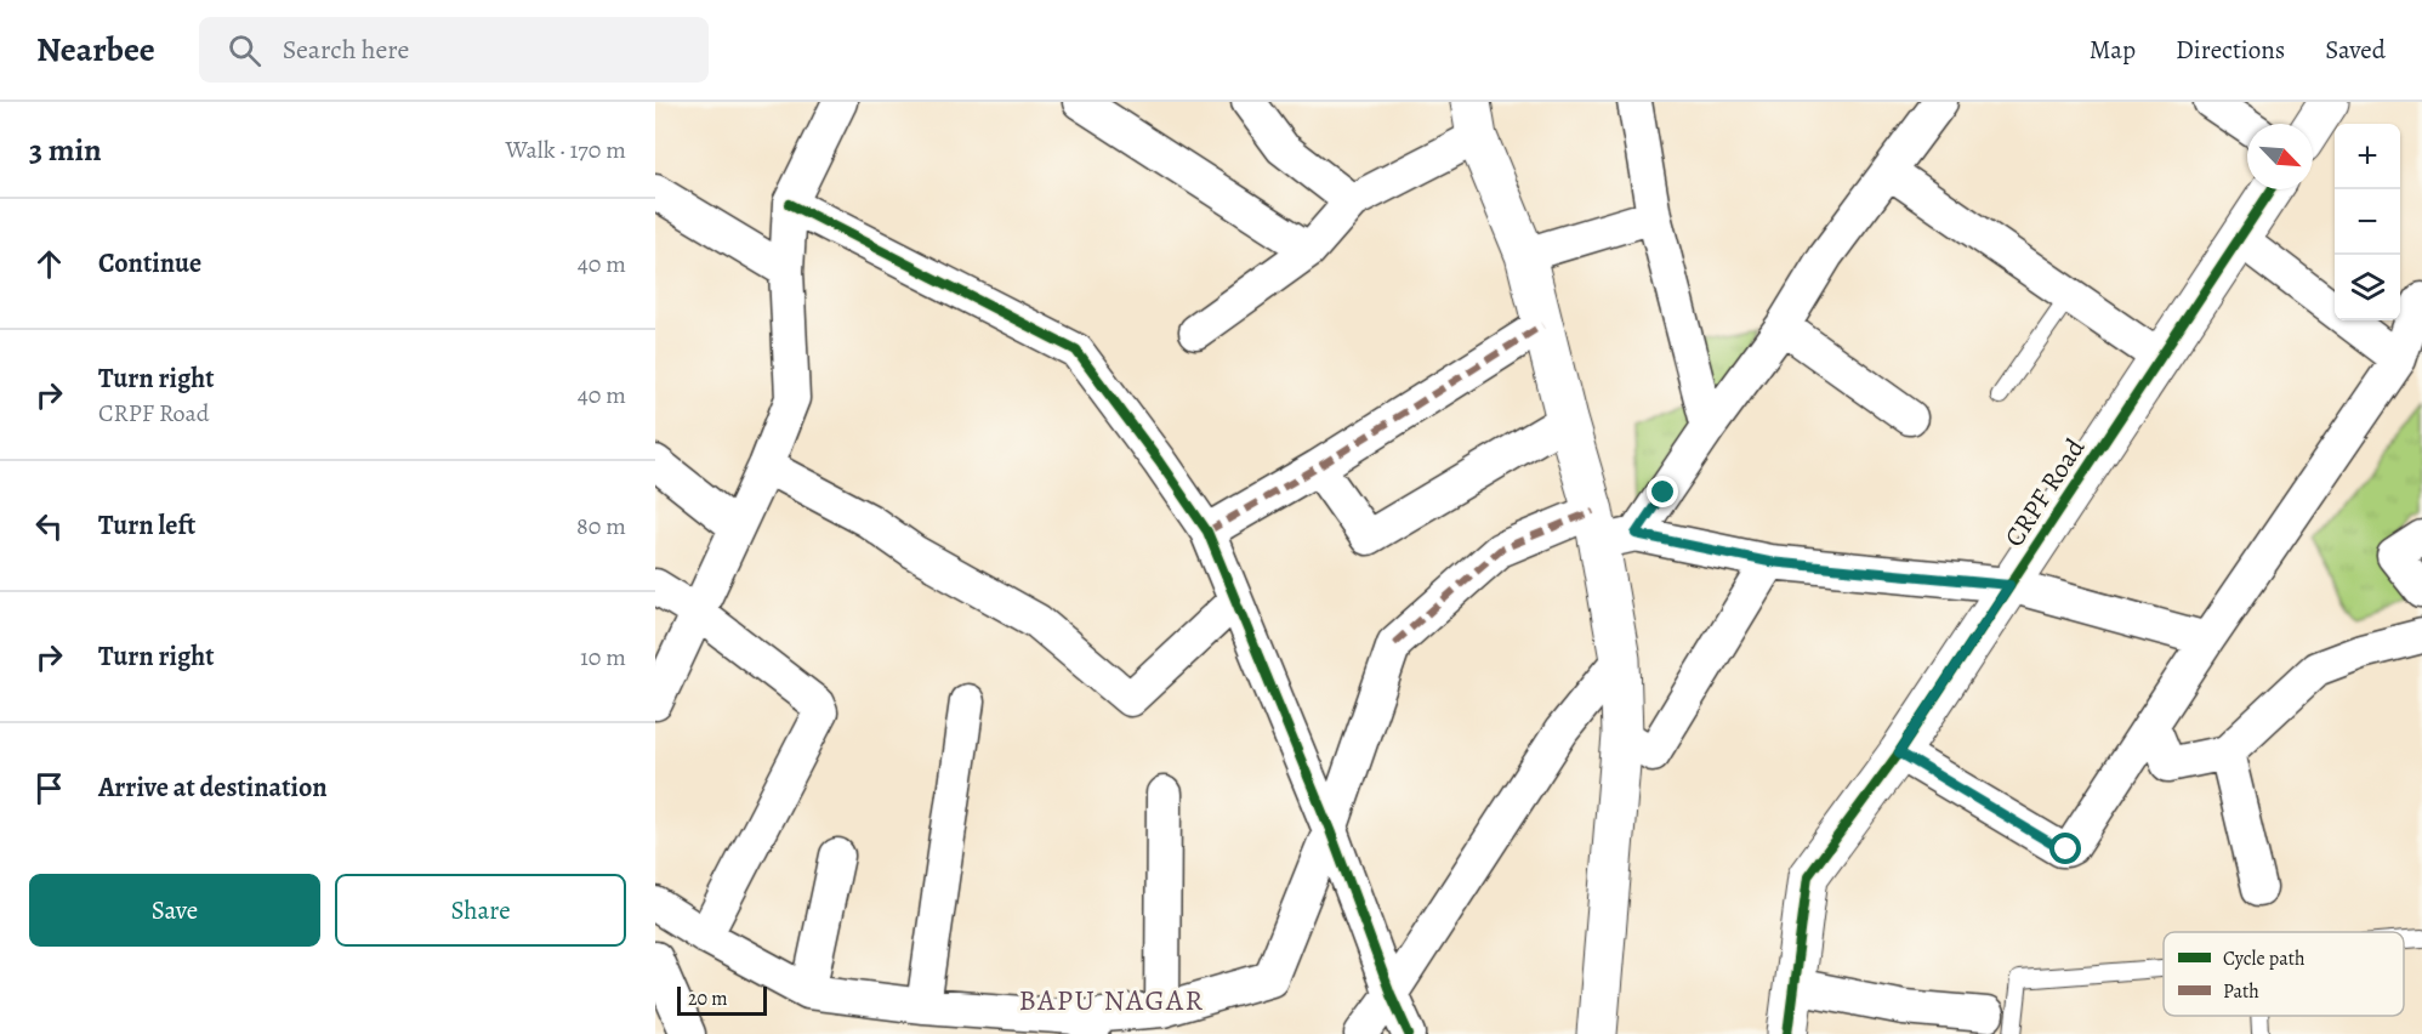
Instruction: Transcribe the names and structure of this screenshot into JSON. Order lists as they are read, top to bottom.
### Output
{
  "streets": {
    "street": ["CRPF Road"]
  },
  "districts": ["BAPU NAGAR"],
  "legend": ["Cycle path", "Path"],
  "scale_bar": "20 m",
  "north": "bottom right",
  "page": {
    "header": "Nearbee",
    "search": "Search here",
    "nav": ["Map", "Directions", "Saved"],
    "heading": ["3 min", "Walk · 170 m"],
    "map_buttons": ["+", "−"],
    "list": [
      ["Continue", "40 m"],
      ["Turn right", "CRPF Road", "40 m"],
      ["Turn left", "80 m"],
      ["Turn right", "10 m"],
      "Arrive at destination"
    ],
    "buttons": ["Save", "Share"],
    "scale": "20 m"
  }
}
